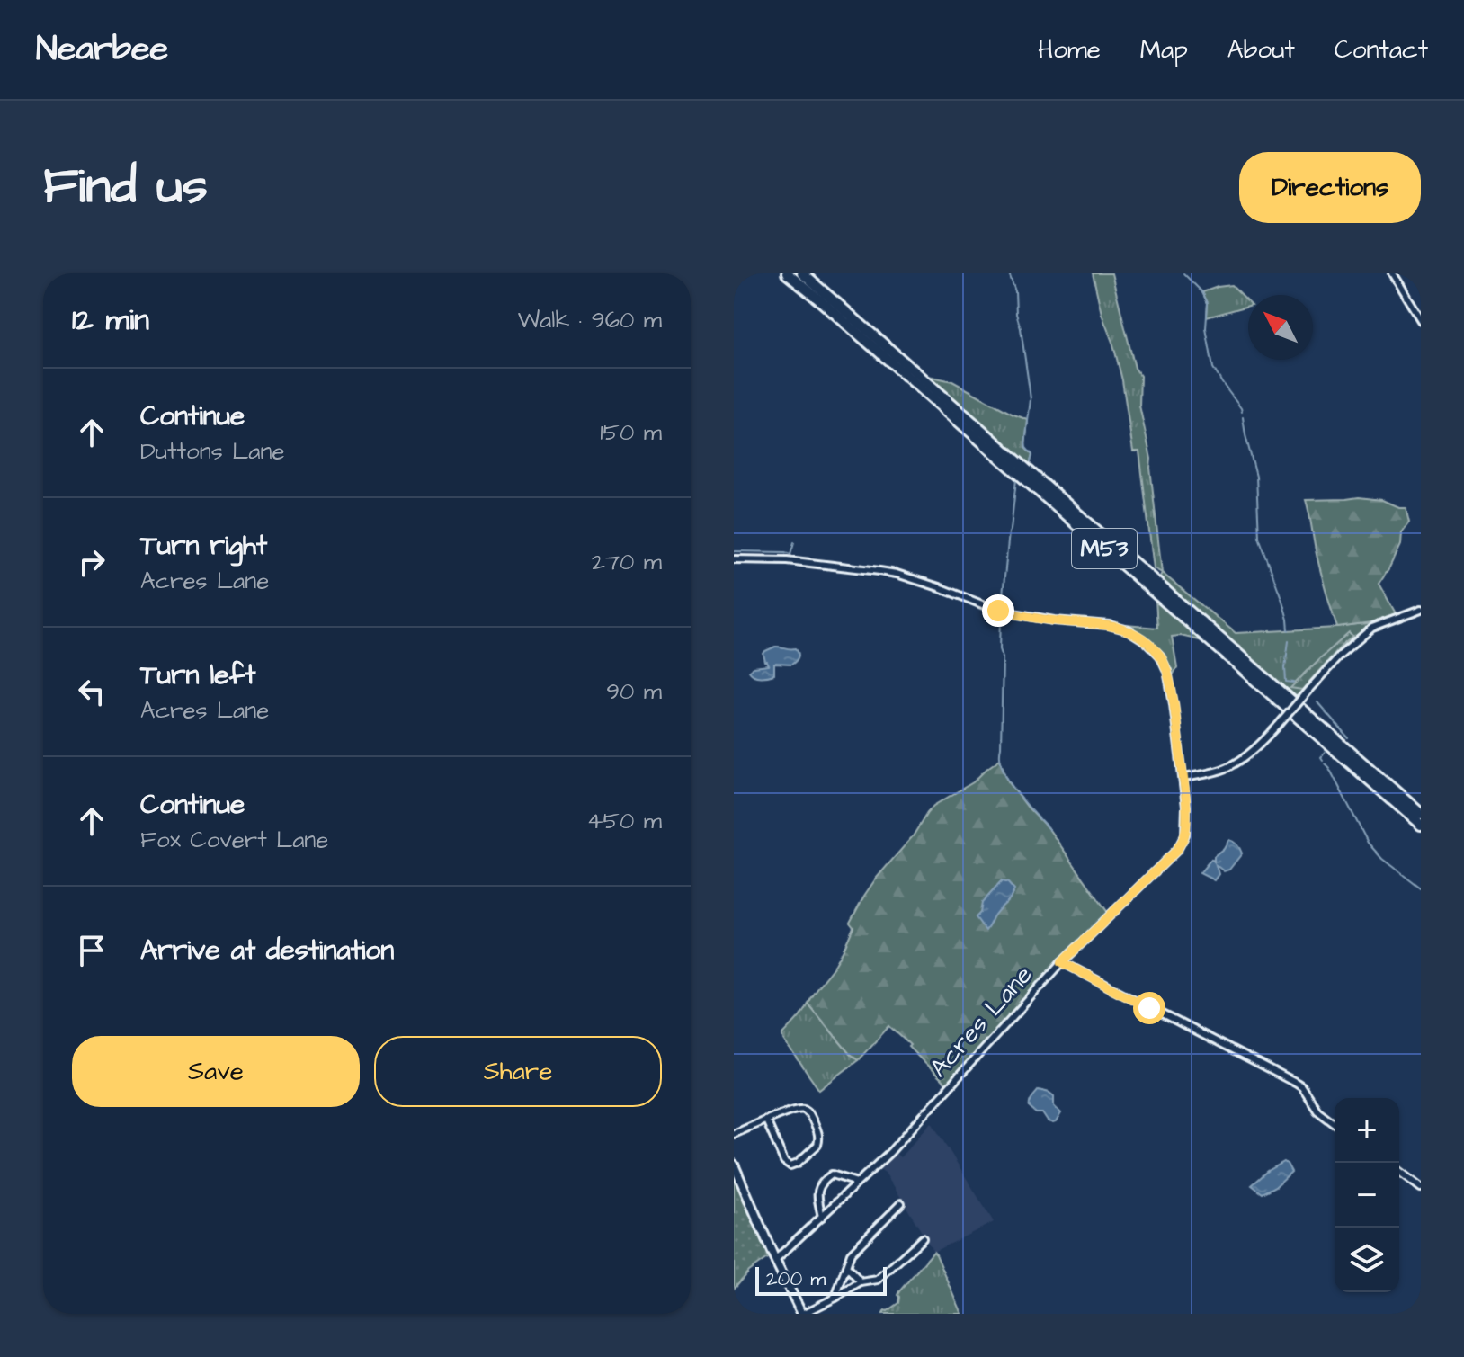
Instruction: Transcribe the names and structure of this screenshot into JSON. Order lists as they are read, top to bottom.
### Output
{
  "streets": {
    "highway": ["M53"],
    "street": ["Acres Lane"]
  },
  "scale_bar": "200 m",
  "north": "top left",
  "page": {
    "header": "Nearbee",
    "nav": [
      "Home",
      "Map",
      "About",
      "Contact"
    ],
    "title": "Find us",
    "buttons": [
      "Directions",
      ["Save", "Share"]
    ],
    "heading": ["12 min", "Walk · 960 m"],
    "list": [
      ["Continue", "Duttons Lane", "150 m"],
      ["Turn right", "Acres Lane", "270 m"],
      ["Turn left", "Acres Lane", "90 m"],
      ["Continue", "Fox Covert Lane", "450 m"],
      "Arrive at destination"
    ],
    "map_buttons": ["+", "−"],
    "scale": "200 m"
  }
}
